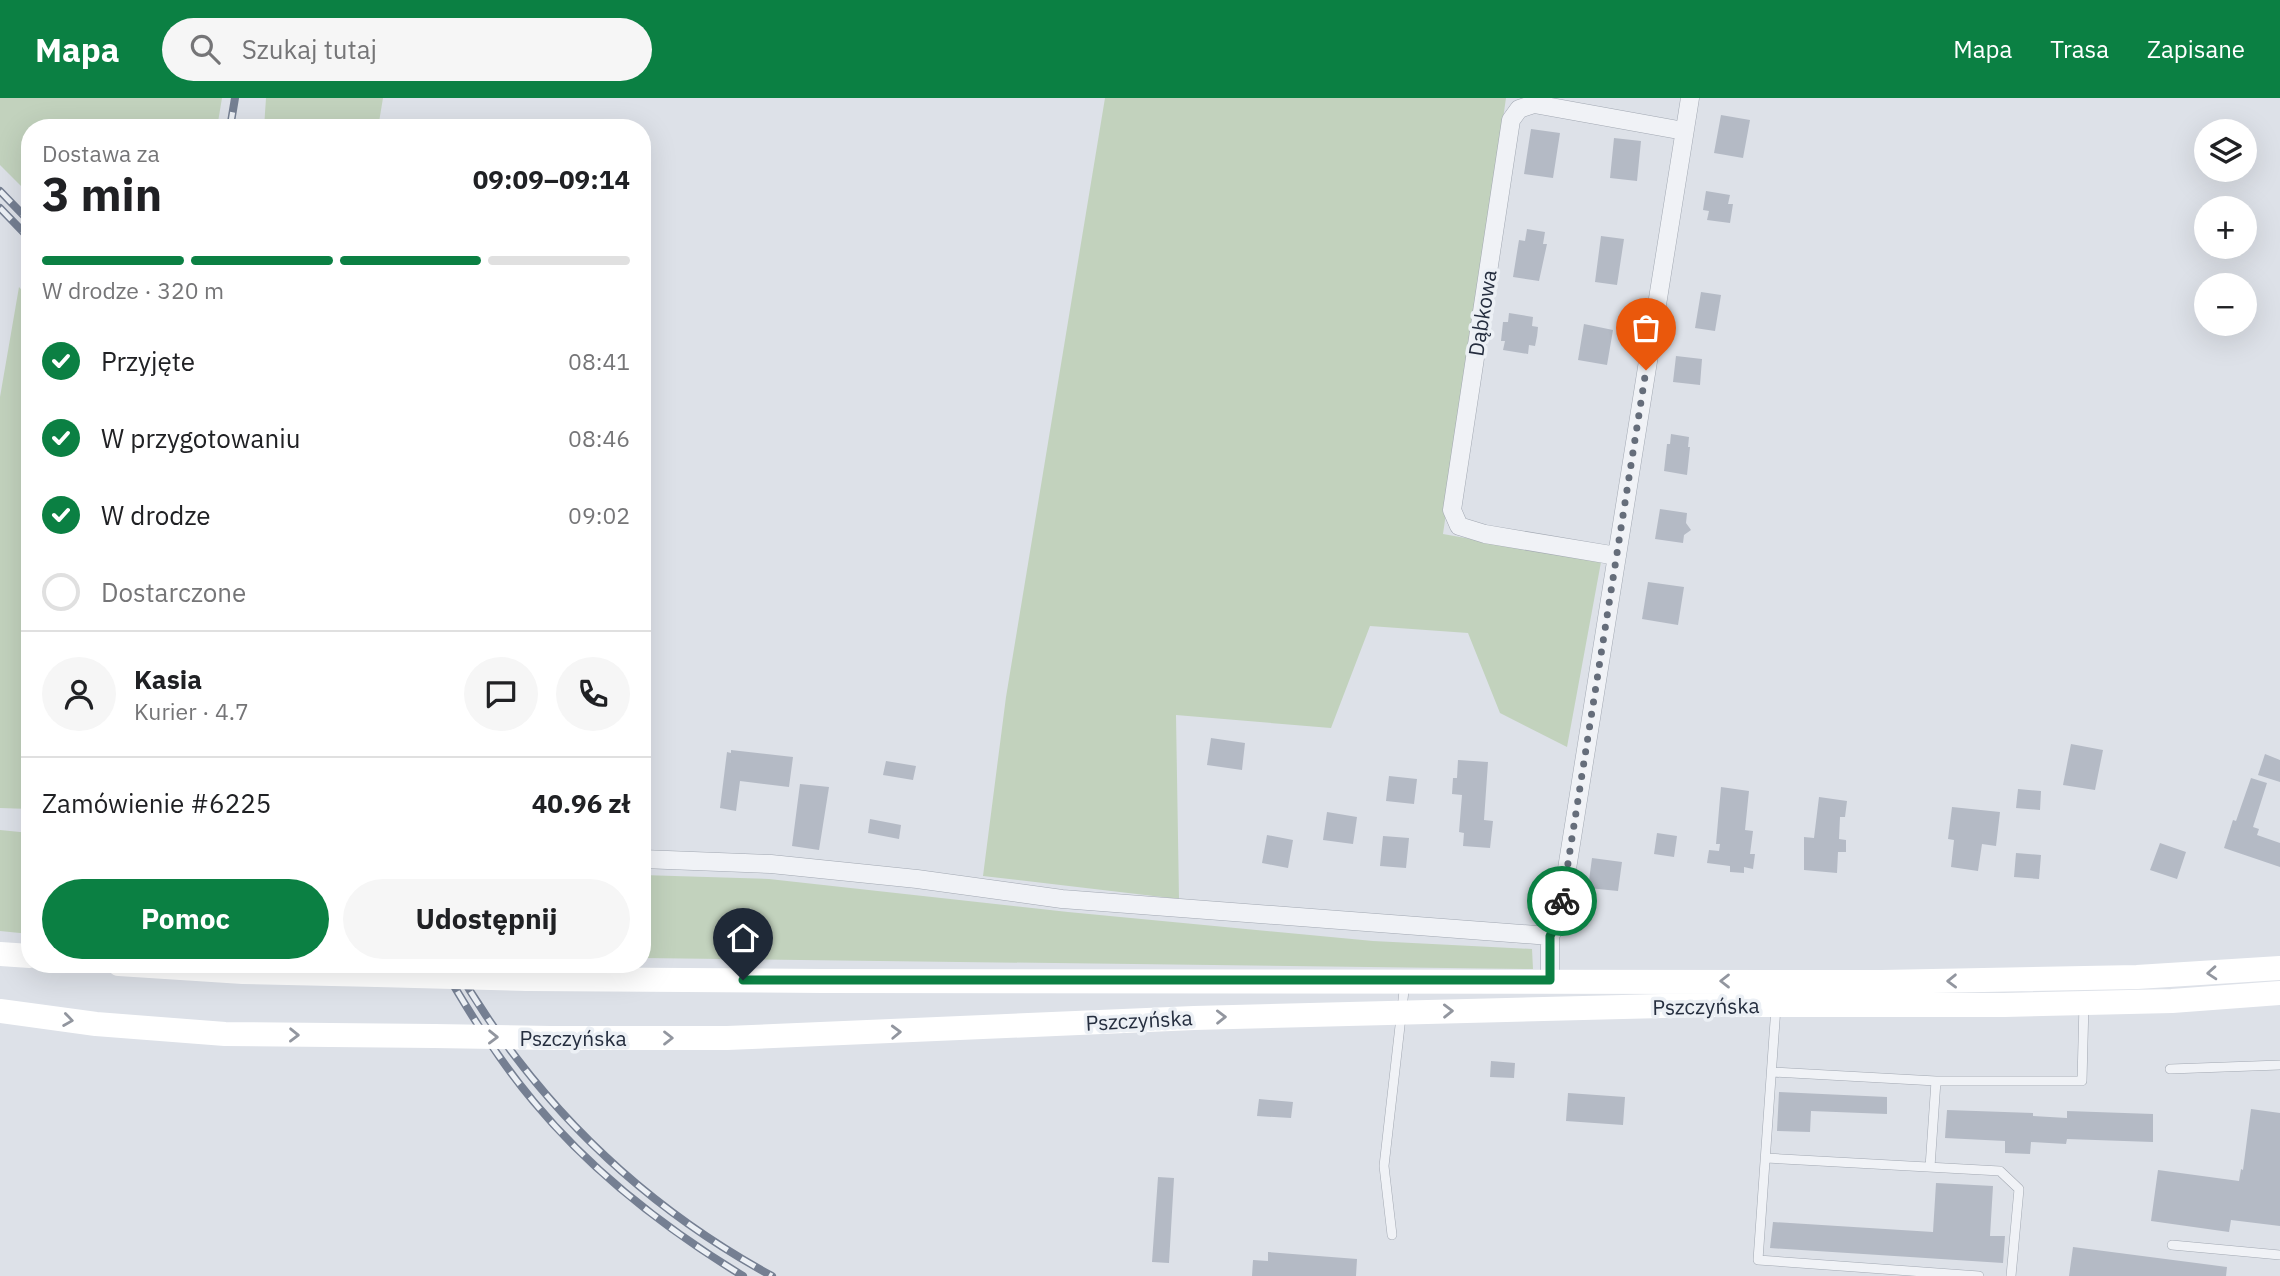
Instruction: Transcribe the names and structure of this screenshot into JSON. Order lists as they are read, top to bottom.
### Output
{
  "streets": {
    "main road": ["Pszczyńska"],
    "street": ["Dąbkowa"]
  },
  "page": {
    "header": "Mapa",
    "search": "Szukaj tutaj",
    "nav": ["Mapa", "Trasa", "Zapisane"],
    "map_buttons": ["+", "−"],
    "heading": ["3 min", "Dostawa za", "09:09–09:14"],
    "panel": [
      "Kasia",
      "Kurier · 4.7",
      "Zamówienie #6225",
      "40.96 zł"
    ],
    "bar": "W drodze · 320 m",
    "list": [
      ["Przyjęte", "08:41"],
      ["W przygotowaniu", "08:46"],
      ["W drodze", "09:02"],
      "Dostarczone"
    ],
    "buttons": ["Pomoc", "Udostępnij"]
  }
}
